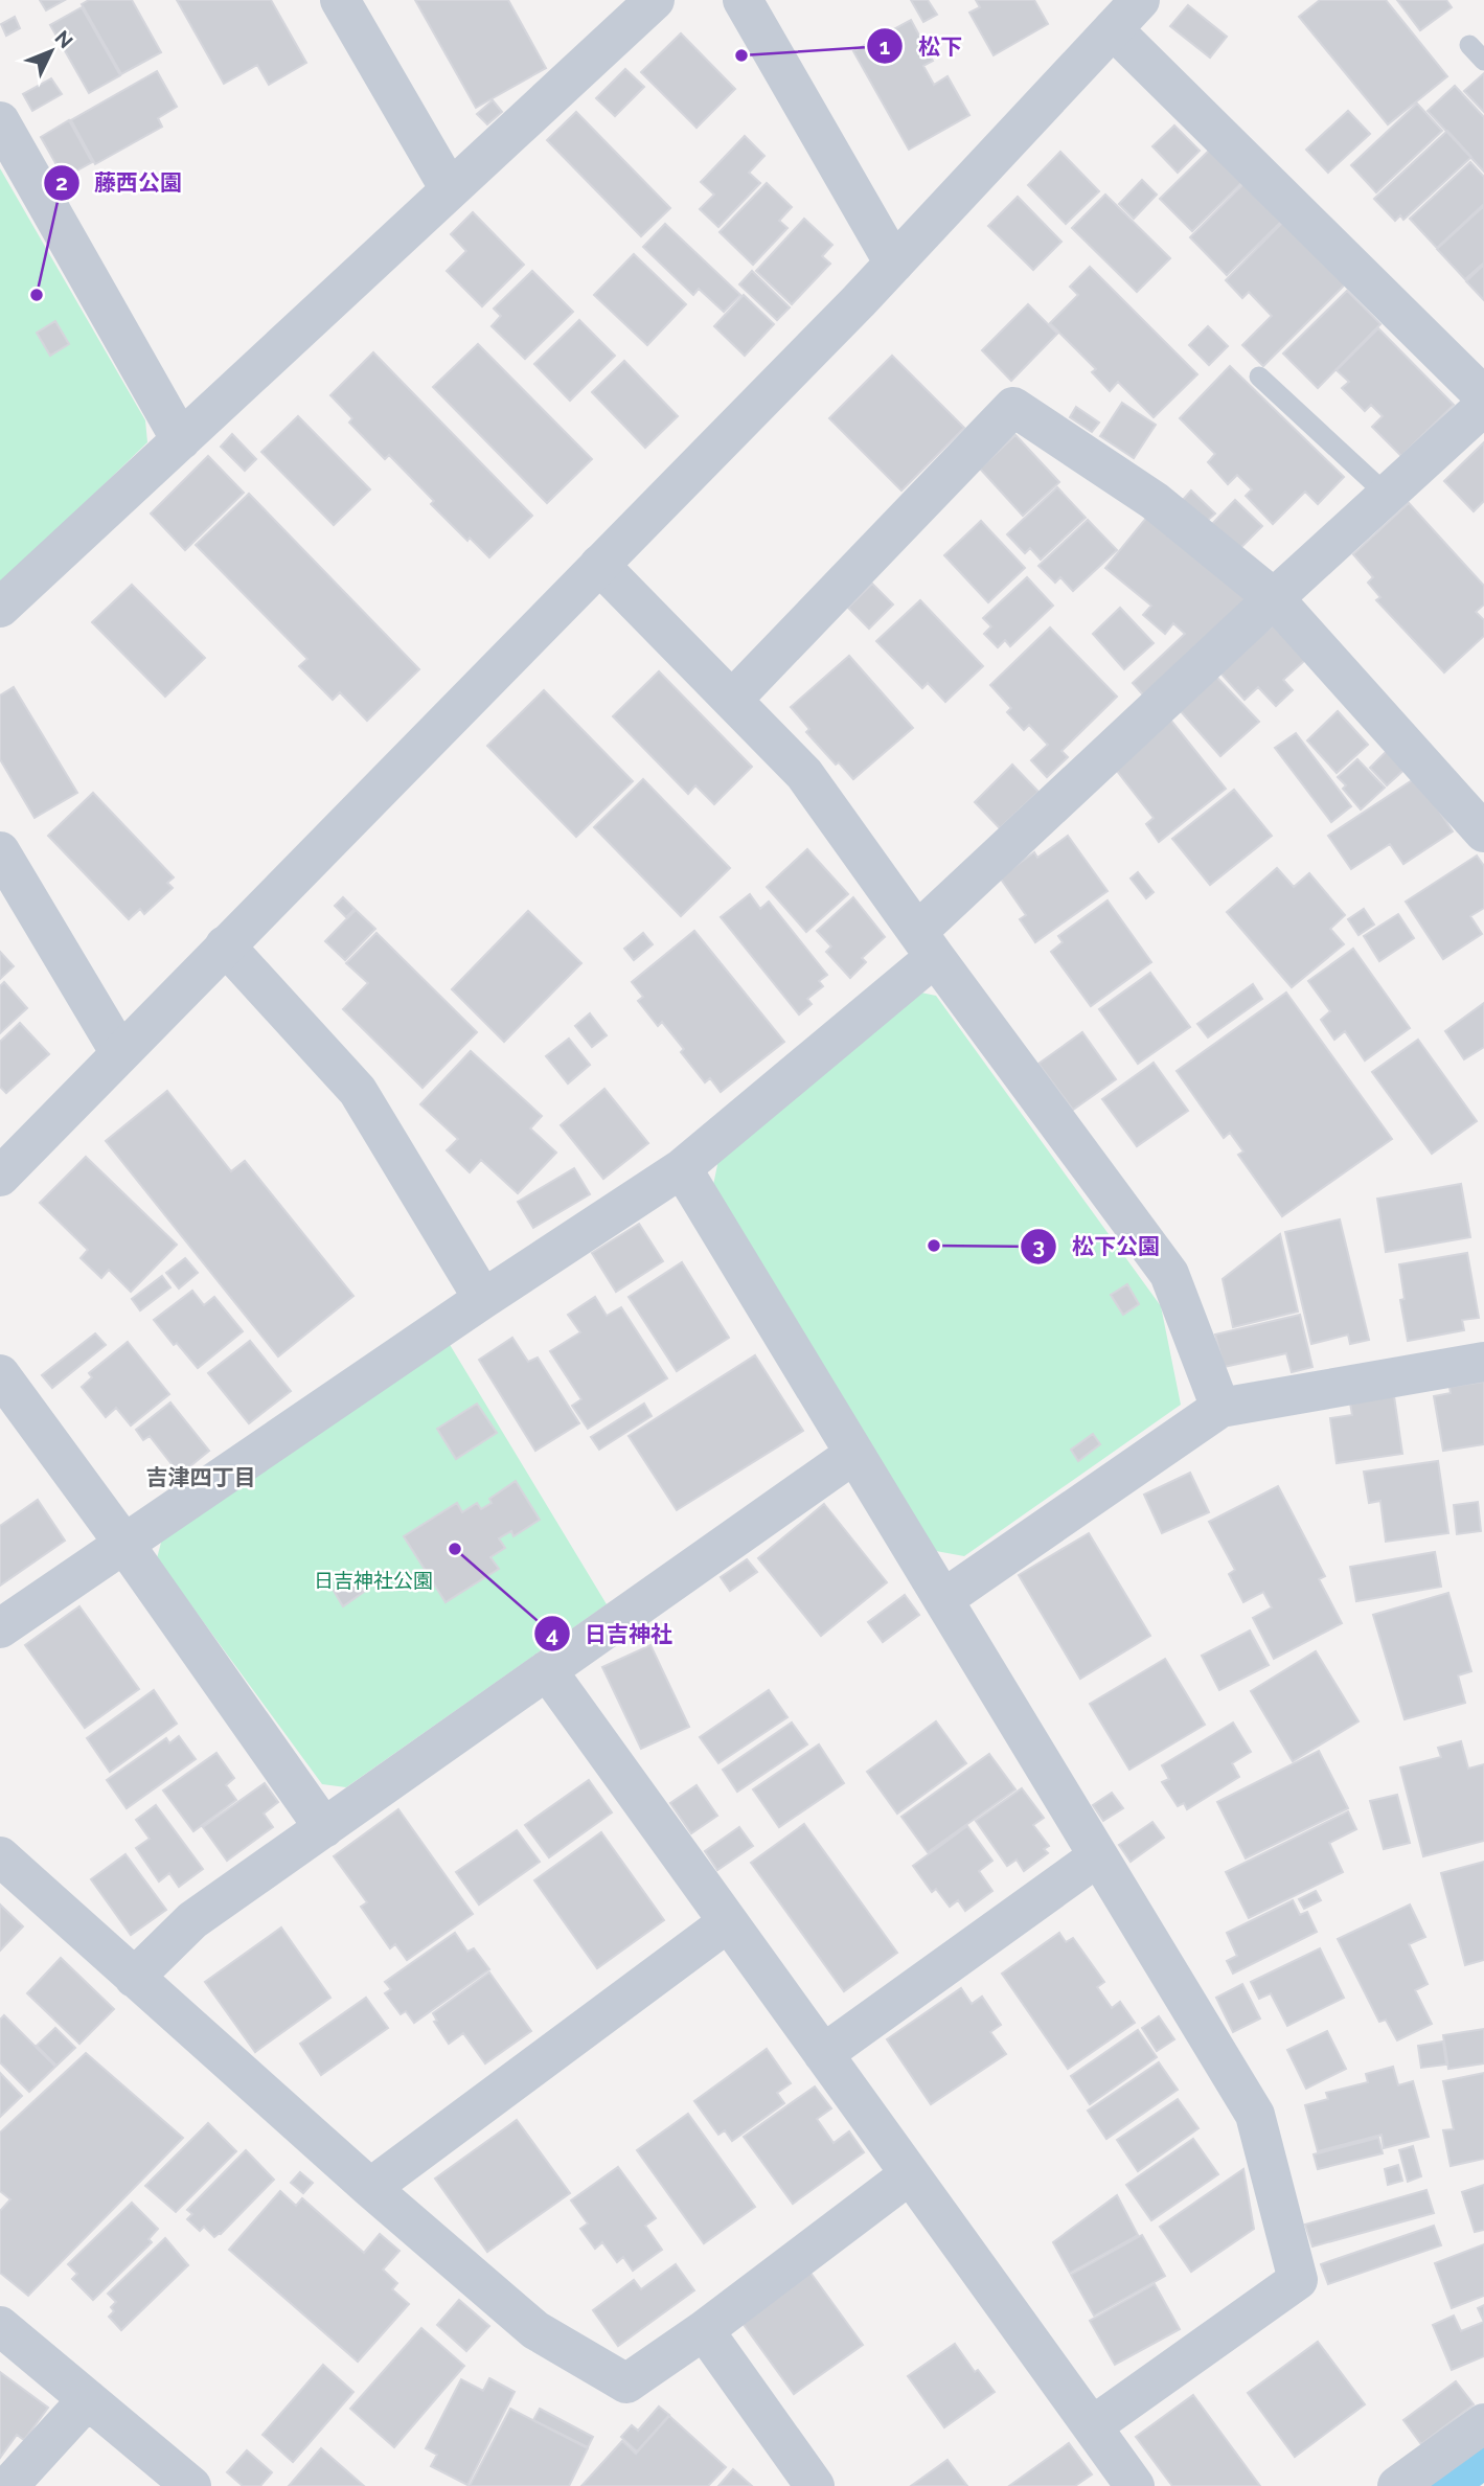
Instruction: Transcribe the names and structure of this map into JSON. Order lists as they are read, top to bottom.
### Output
{
  "districts": ["吉津四丁目"],
  "parks": ["日吉神社公園"],
  "places": [
    "松下",
    "藤西公園",
    "松下公園",
    "日吉神社"
  ],
  "north": "top right"
}
